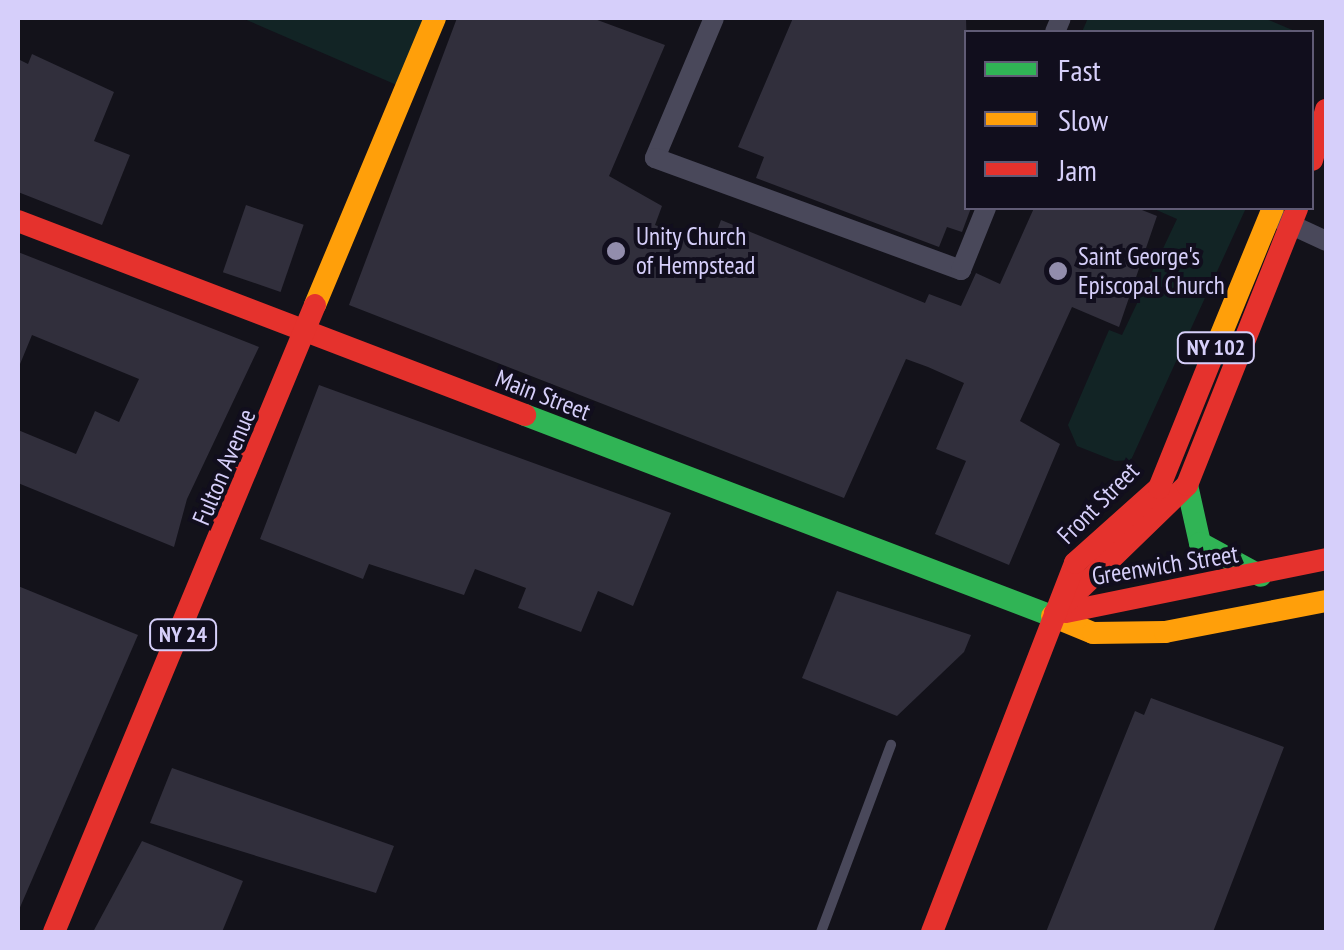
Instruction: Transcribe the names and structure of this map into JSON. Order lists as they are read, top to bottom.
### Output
{
  "streets": {
    "main road": [
      "NY 102",
      "Main Street",
      "Fulton Avenue",
      "Front Street",
      "Greenwich Street",
      "NY 24"
    ]
  },
  "crossings": [
    ["Main Street", "Fulton Avenue"],
    ["Main Street", "Front Street"],
    ["Main Street", "Greenwich Street"],
    ["Front Street", "Greenwich Street"]
  ],
  "places": ["Unity Church of Hempstead", "Saint George's Episcopal Church"],
  "legend": ["Fast", "Slow", "Jam"]
}
